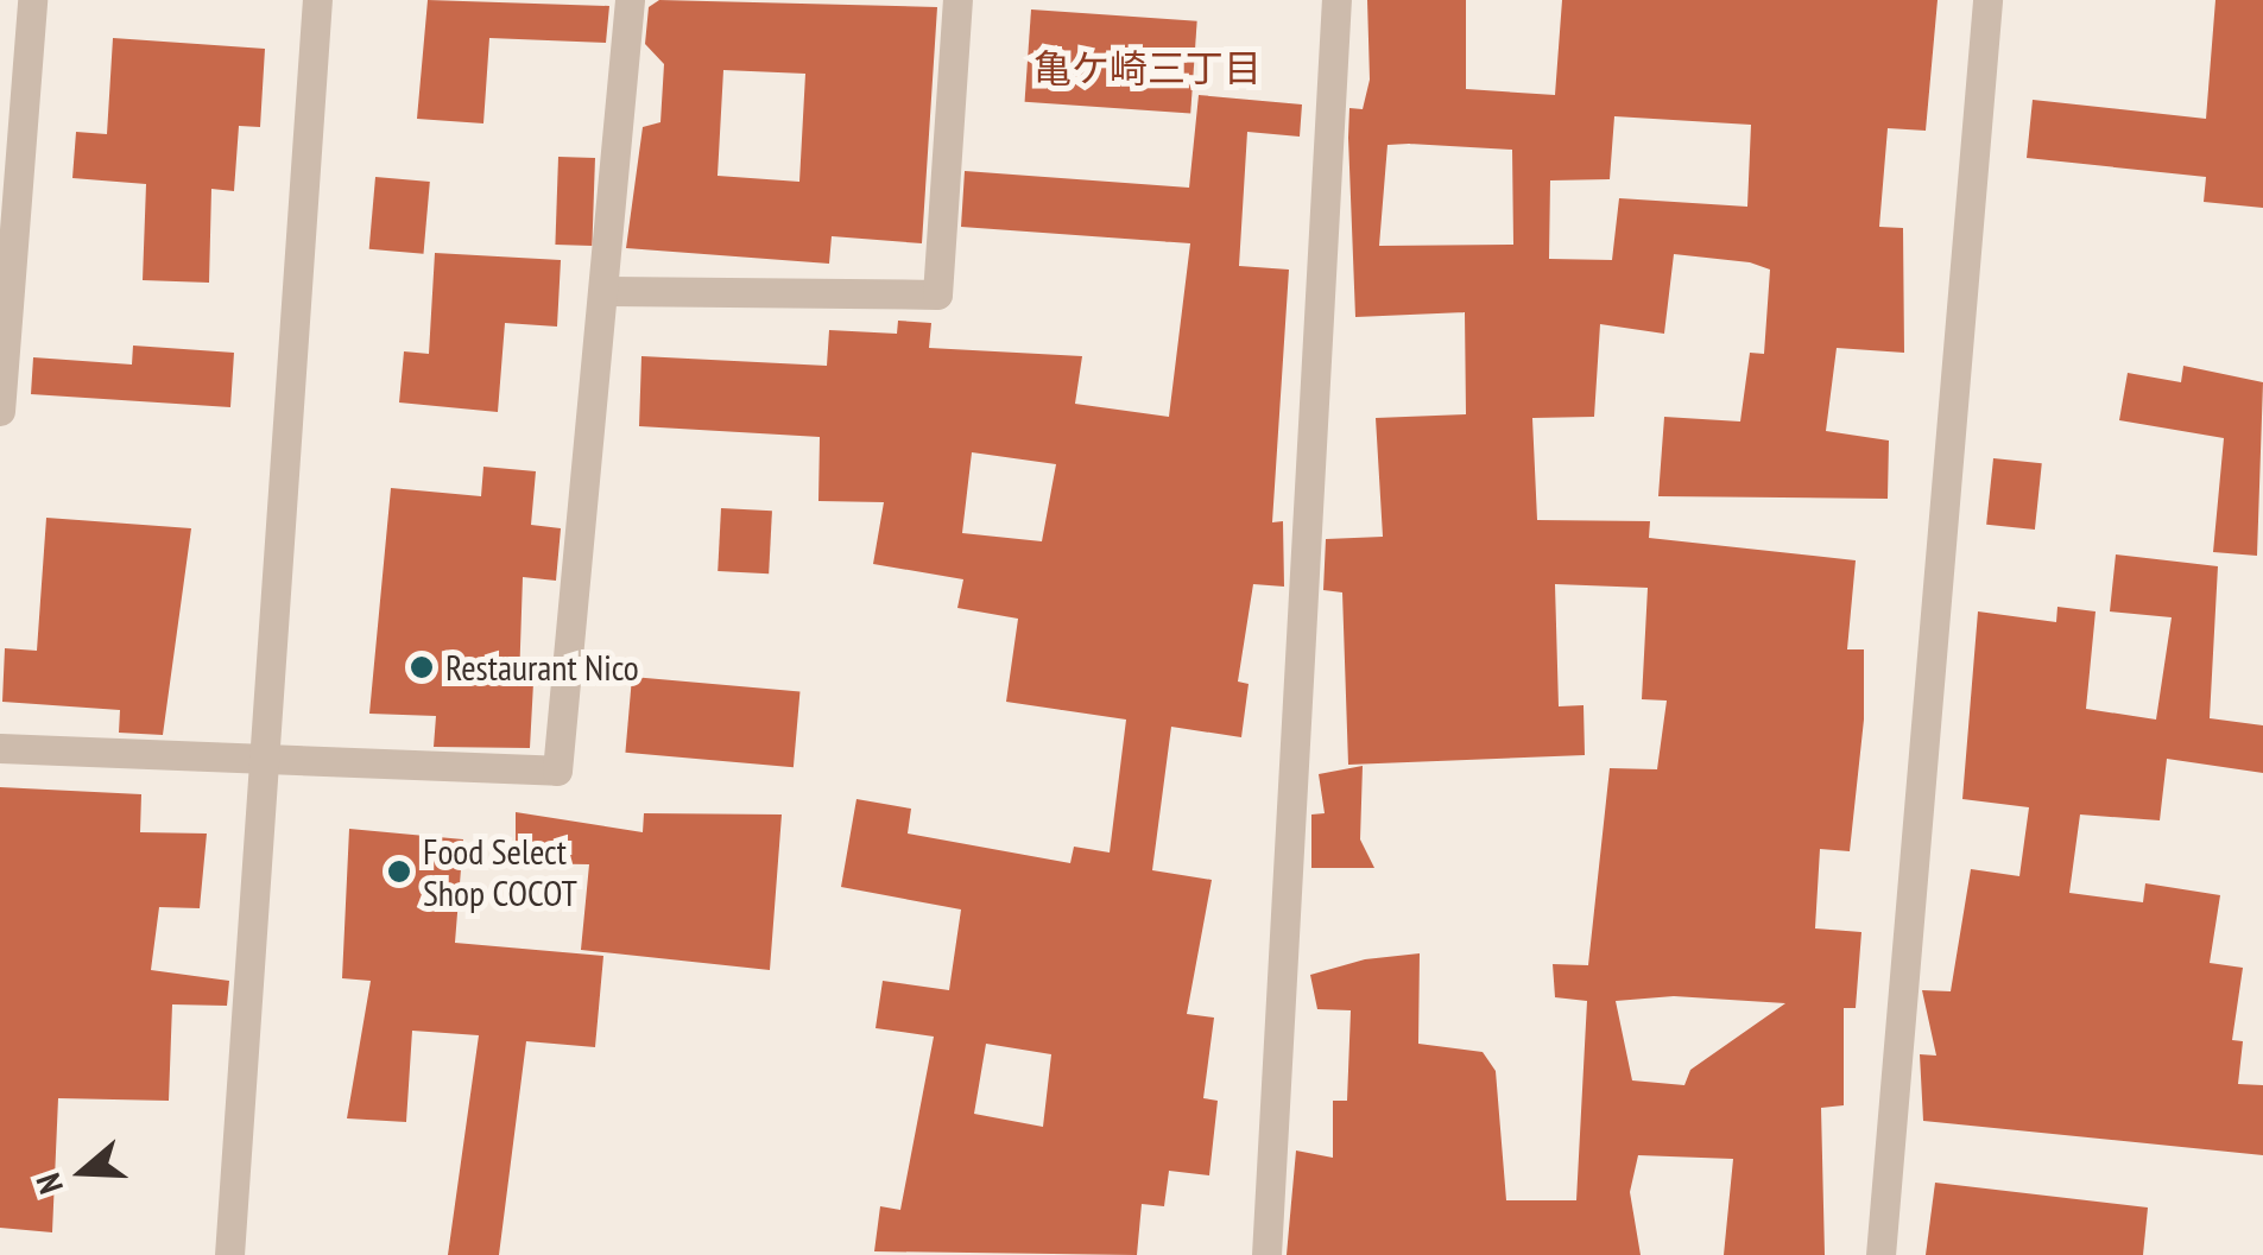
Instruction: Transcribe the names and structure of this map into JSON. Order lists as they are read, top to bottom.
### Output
{
  "districts": ["亀ケ崎三丁目"],
  "places": ["Restaurant Nico", "Food Select Shop COCOT"],
  "north": "left"
}
